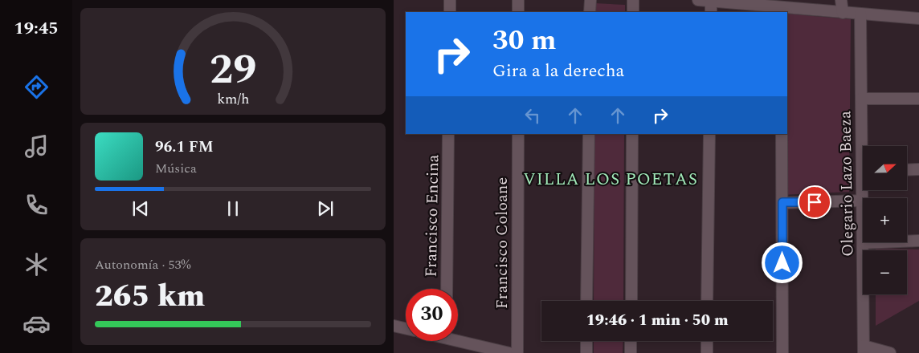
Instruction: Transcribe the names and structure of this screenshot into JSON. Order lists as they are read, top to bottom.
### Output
{
  "streets": {
    "street": ["Olegario Lazo Baeza", "Francisco Encina", "Francisco Coloane"]
  },
  "districts": ["VILLA LOS POETAS"],
  "north": "right",
  "page": {
    "tabs": "19:45",
    "turn": ["30 m", "Gira a la derecha"],
    "song": ["96.1 FM", "Música"],
    "map_buttons": ["+", "−"],
    "tile": ["Autonomía · 53%", "265 km"],
    "limit": "30",
    "trip": "19:46 · 1 min · 50 m",
    "gauge": ["29", "km/h"]
  }
}
